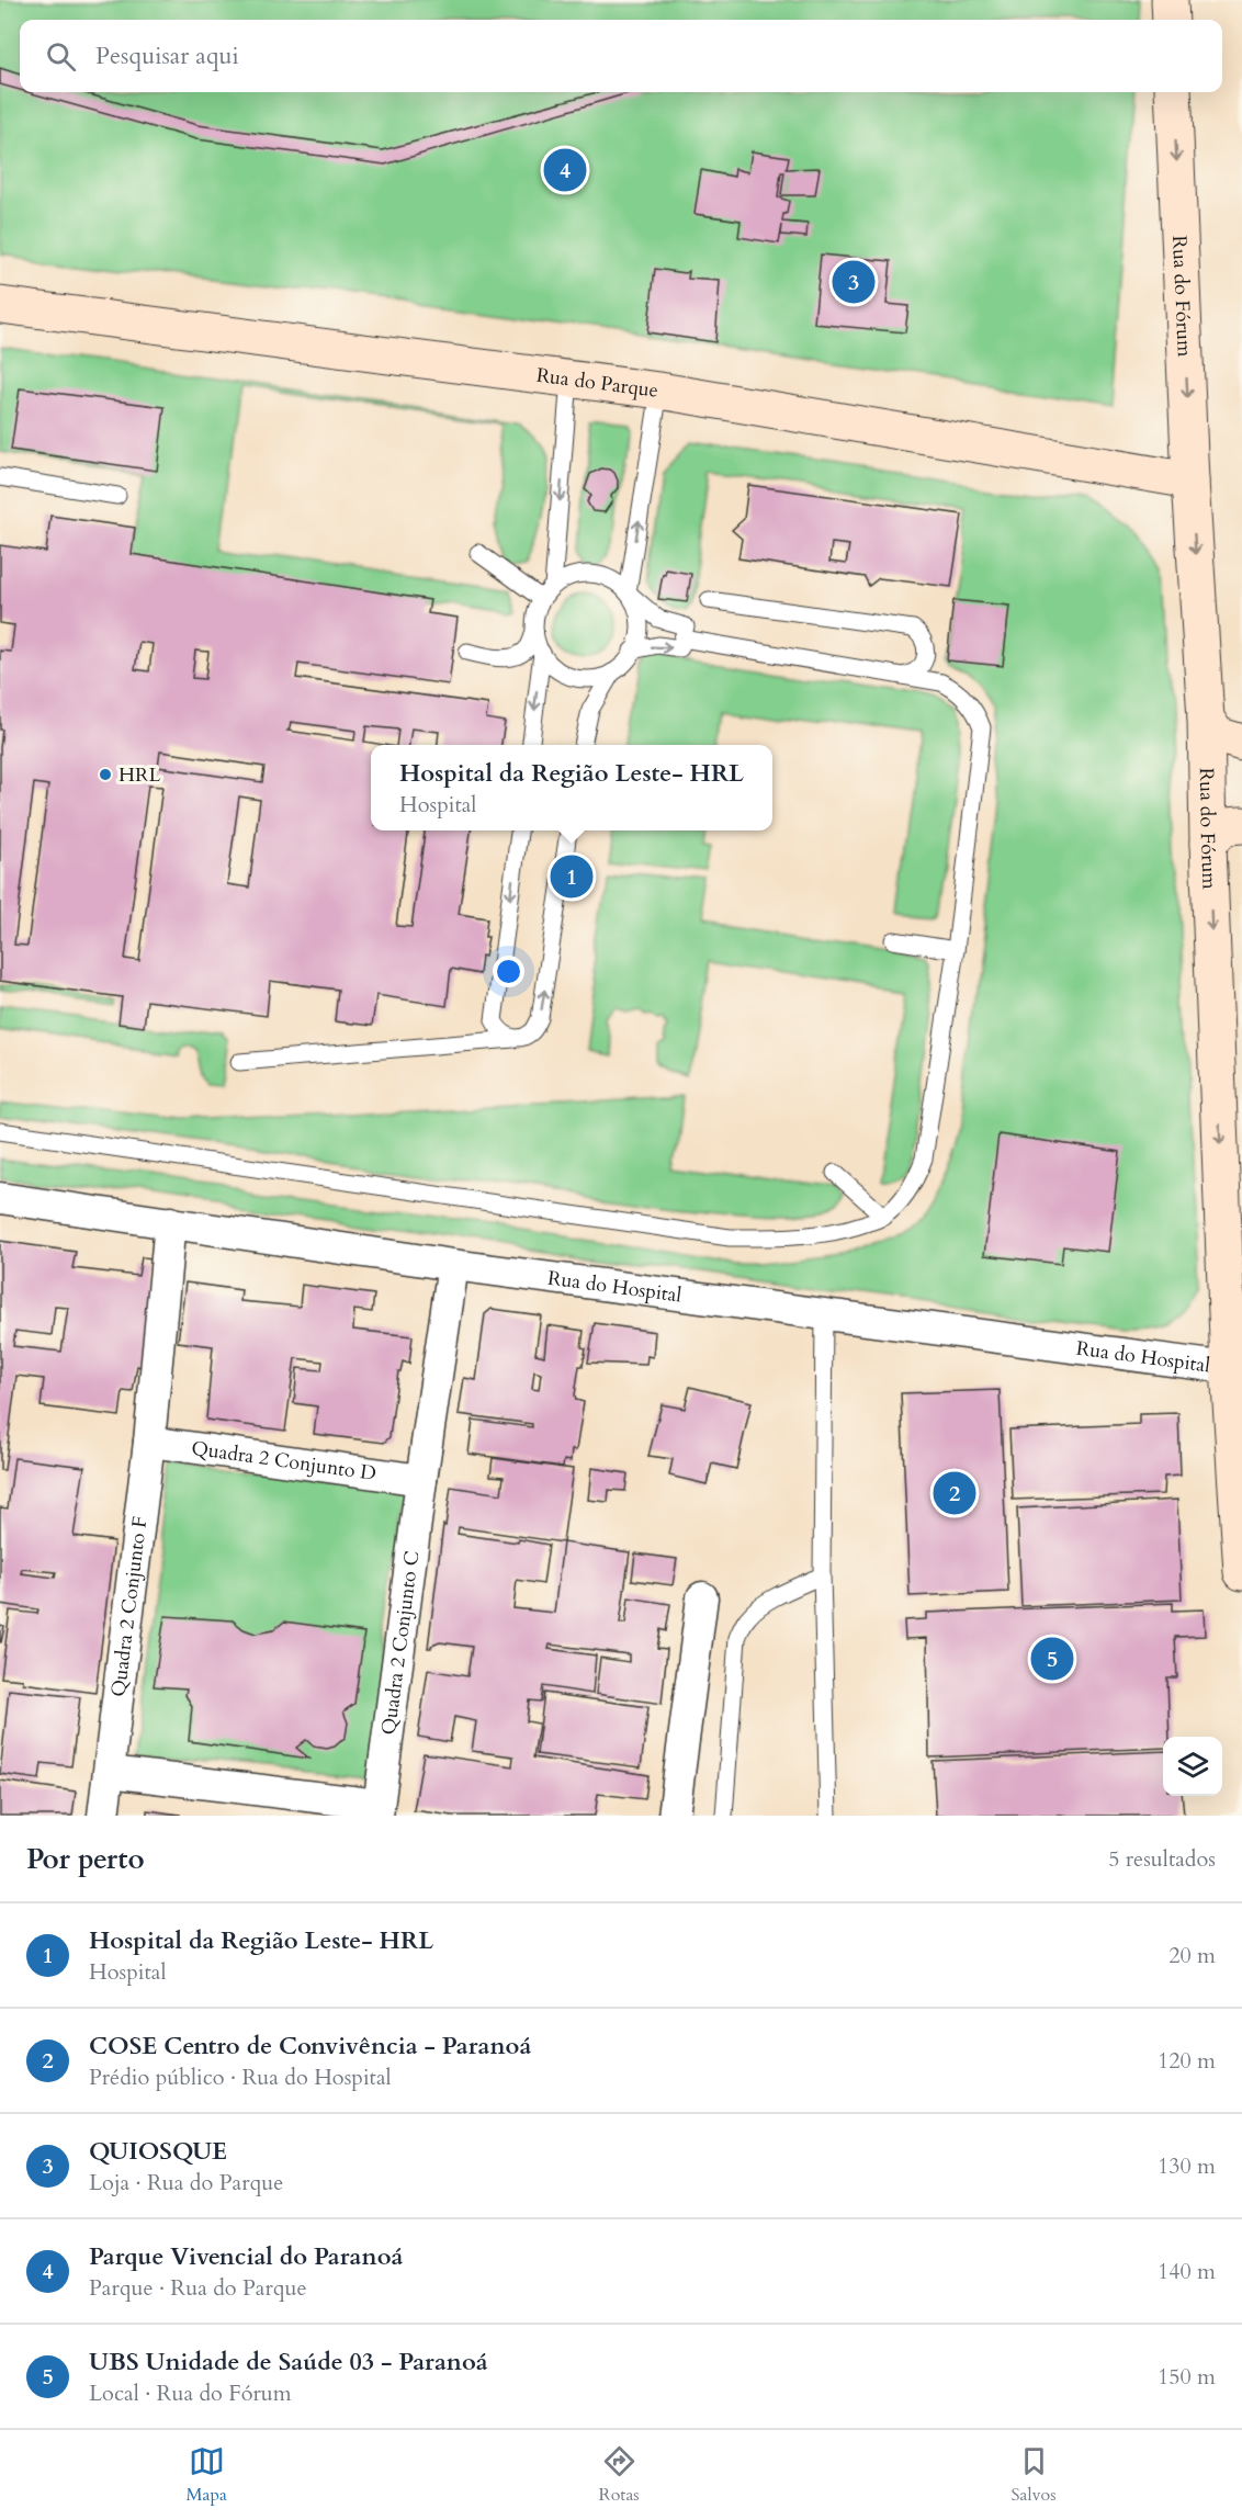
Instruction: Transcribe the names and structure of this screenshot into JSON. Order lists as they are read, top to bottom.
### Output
{
  "streets": {
    "street": [
      "Rua do Fórum",
      "Rua do Parque",
      "Rua do Hospital",
      "Quadra 2 Conjunto D",
      "Quadra 2 Conjunto F",
      "Quadra 2 Conjunto C"
    ]
  },
  "crossings": [
    ["Rua do Fórum", "Rua do Parque"],
    ["Rua do Fórum", "Rua do Hospital"],
    ["Rua do Hospital", "Quadra 2 Conjunto F"],
    ["Rua do Hospital", "Quadra 2 Conjunto C"],
    ["Quadra 2 Conjunto D", "Quadra 2 Conjunto F"],
    ["Quadra 2 Conjunto D", "Quadra 2 Conjunto C"]
  ],
  "one_way": ["Rua do Fórum"],
  "places": ["HRL"],
  "page": {
    "search": "Pesquisar aqui",
    "pins": [
      "4",
      "3",
      "1",
      "2",
      "5"
    ],
    "popup": ["Hospital da Região Leste- HRL", "Hospital"],
    "heading": ["Por perto", "5 resultados"],
    "list": [
      {
        "mark": "1",
        "name": "Hospital da Região Leste- HRL",
        "note": "Hospital",
        "value": "20 m"
      },
      {
        "mark": "2",
        "name": "COSE Centro de Convivência - Paranoá",
        "note": "Prédio público · Rua do Hospital",
        "value": "120 m"
      },
      {
        "mark": "3",
        "name": "QUIOSQUE",
        "note": "Loja · Rua do Parque",
        "value": "130 m"
      },
      {
        "mark": "4",
        "name": "Parque Vivencial do Paranoá",
        "note": "Parque · Rua do Parque",
        "value": "140 m"
      },
      {
        "mark": "5",
        "name": "UBS Unidade de Saúde 03 - Paranoá",
        "note": "Local · Rua do Fórum",
        "value": "150 m"
      }
    ],
    "nav": ["Mapa", "Rotas", "Salvos"]
  }
}
